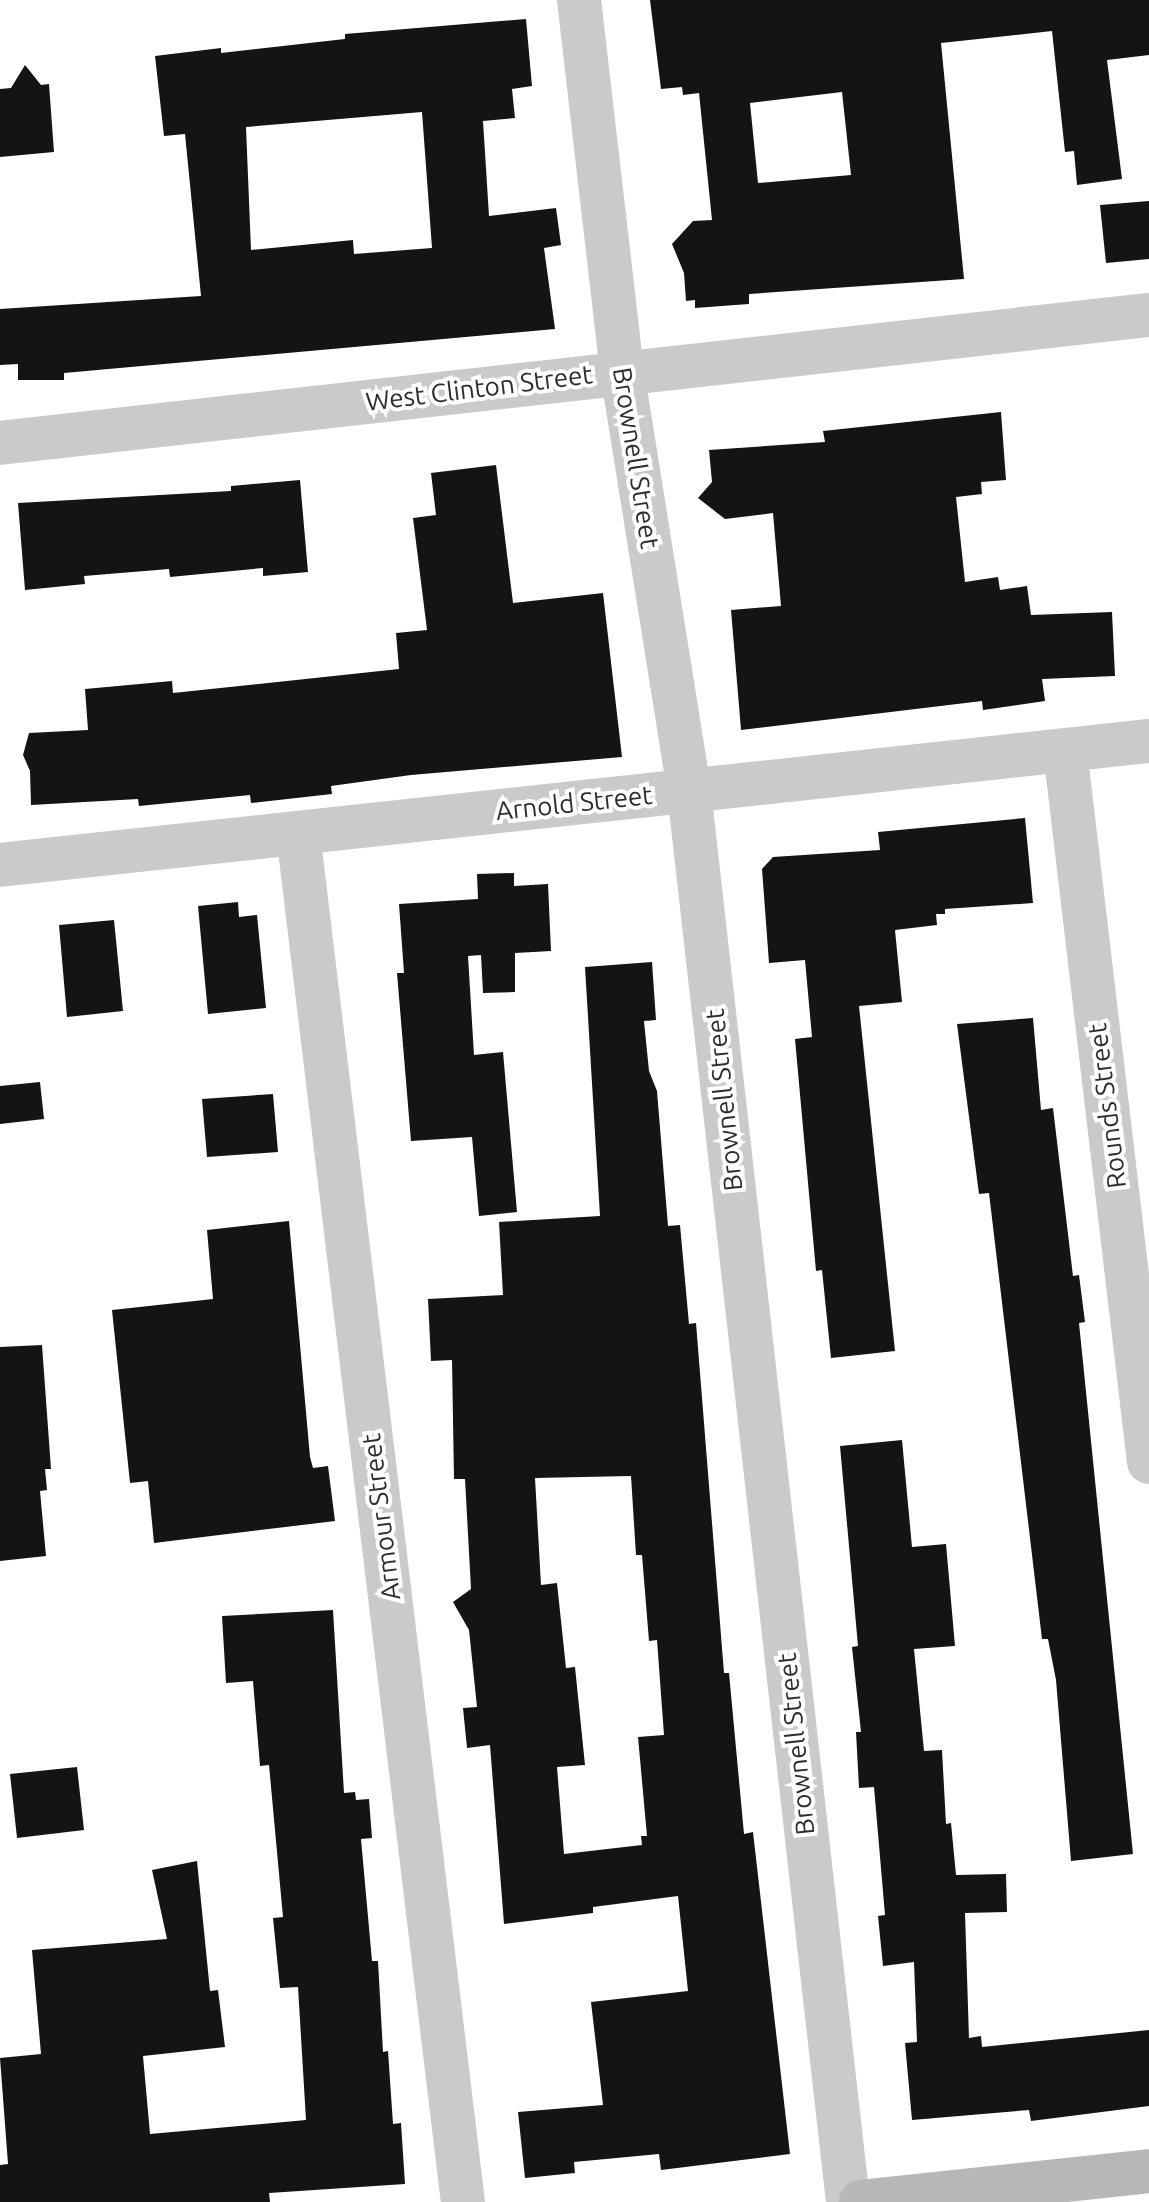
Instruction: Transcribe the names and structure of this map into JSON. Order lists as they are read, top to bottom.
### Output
{
  "streets": {
    "street": [
      "West Clinton Street",
      "Brownell Street",
      "Arnold Street",
      "Rounds Street",
      "Armour Street"
    ]
  },
  "crossings": [
    ["West Clinton Street", "Brownell Street"],
    ["Brownell Street", "Arnold Street"],
    ["Arnold Street", "Rounds Street"],
    ["Arnold Street", "Armour Street"]
  ]
}
